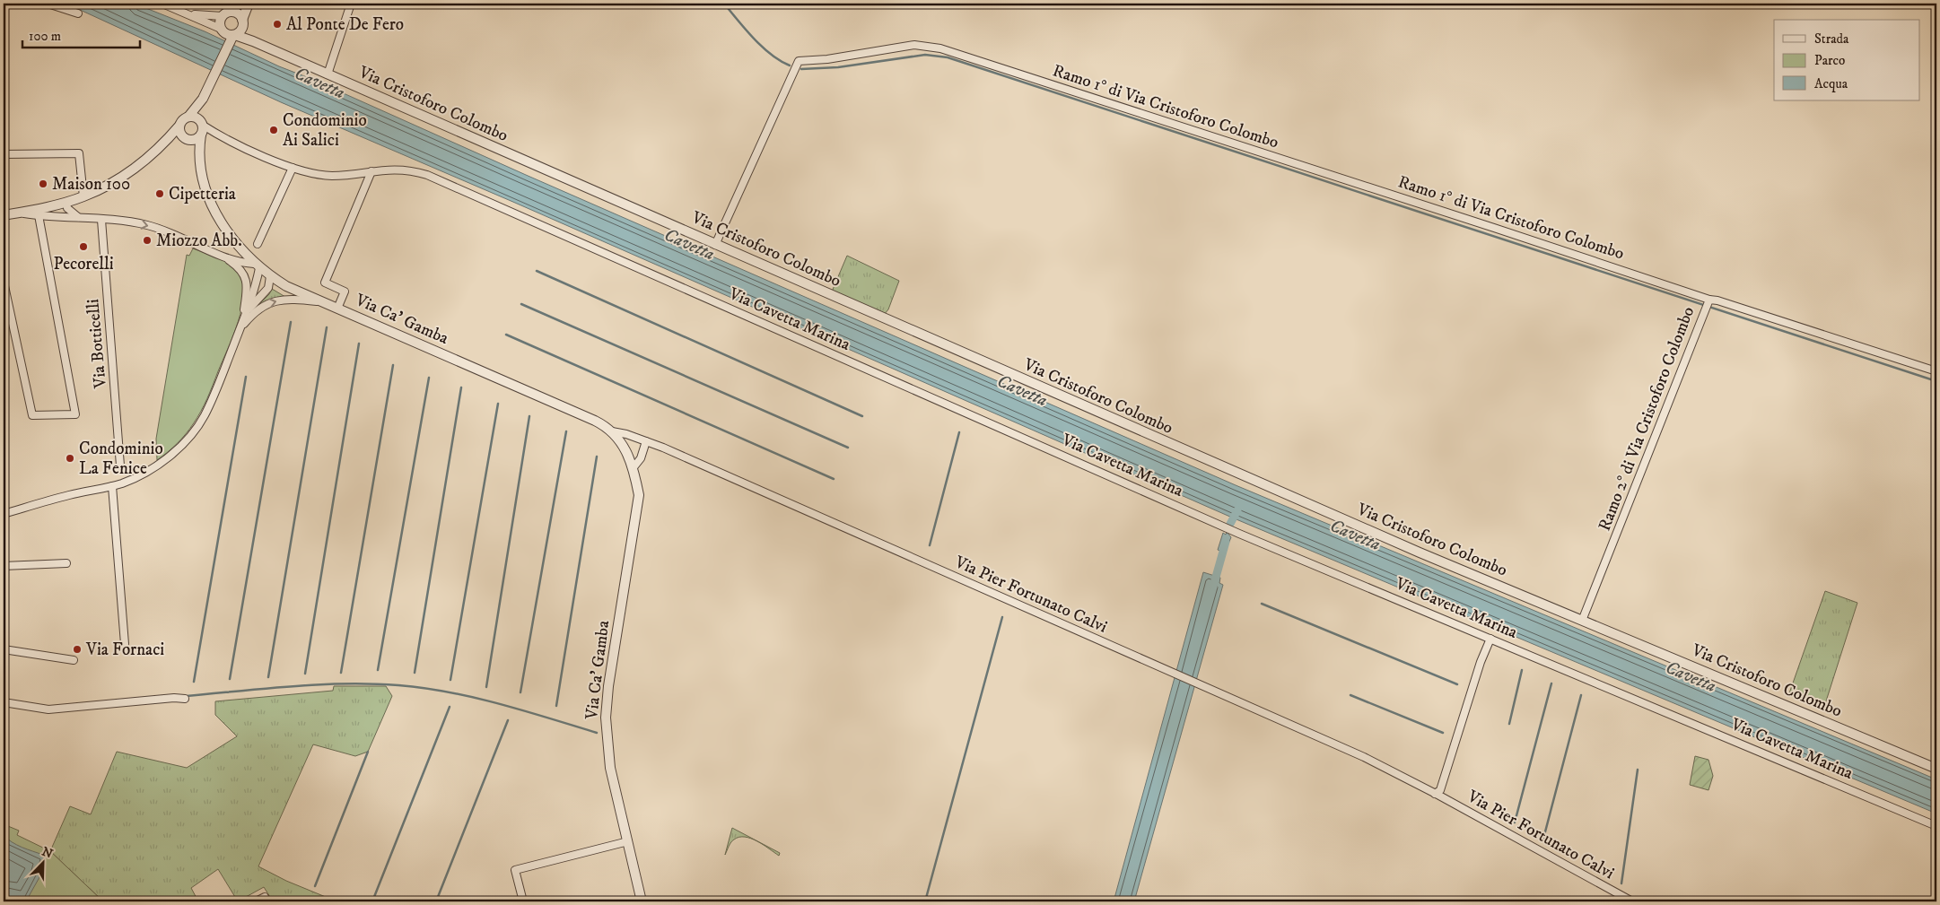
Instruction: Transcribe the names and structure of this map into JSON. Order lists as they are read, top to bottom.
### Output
{
  "streets": {
    "street": [
      "Via Cristoforo Colombo",
      "Ramo 1° di Via Cristoforo Colombo",
      "Via Ca' Gamba",
      "Via Cavetta Marina",
      "Via Botticelli",
      "Ramo 2° di Via Cristoforo Colombo",
      "Via Pier Fortunato Calvi"
    ]
  },
  "crossings": [
    ["Via Cristoforo Colombo", "Ramo 1° di Via Cristoforo Colombo"],
    ["Via Cristoforo Colombo", "Ramo 2° di Via Cristoforo Colombo"],
    ["Ramo 1° di Via Cristoforo Colombo", "Ramo 2° di Via Cristoforo Colombo"],
    ["Via Ca' Gamba", "Via Cavetta Marina"],
    ["Via Ca' Gamba", "Via Pier Fortunato Calvi"]
  ],
  "water": ["Cavetta"],
  "places": [
    "Al Ponte De Fero",
    "Condominio Ai Salici",
    "Maison 100",
    "Cipetteria",
    "Miozzo Abb.",
    "Pecorelli",
    "Condominio La Fenice",
    "Via Fornaci"
  ],
  "legend": ["Strada", "Parco", "Acqua"],
  "scale_bar": "100 m",
  "north": "top right"
}
